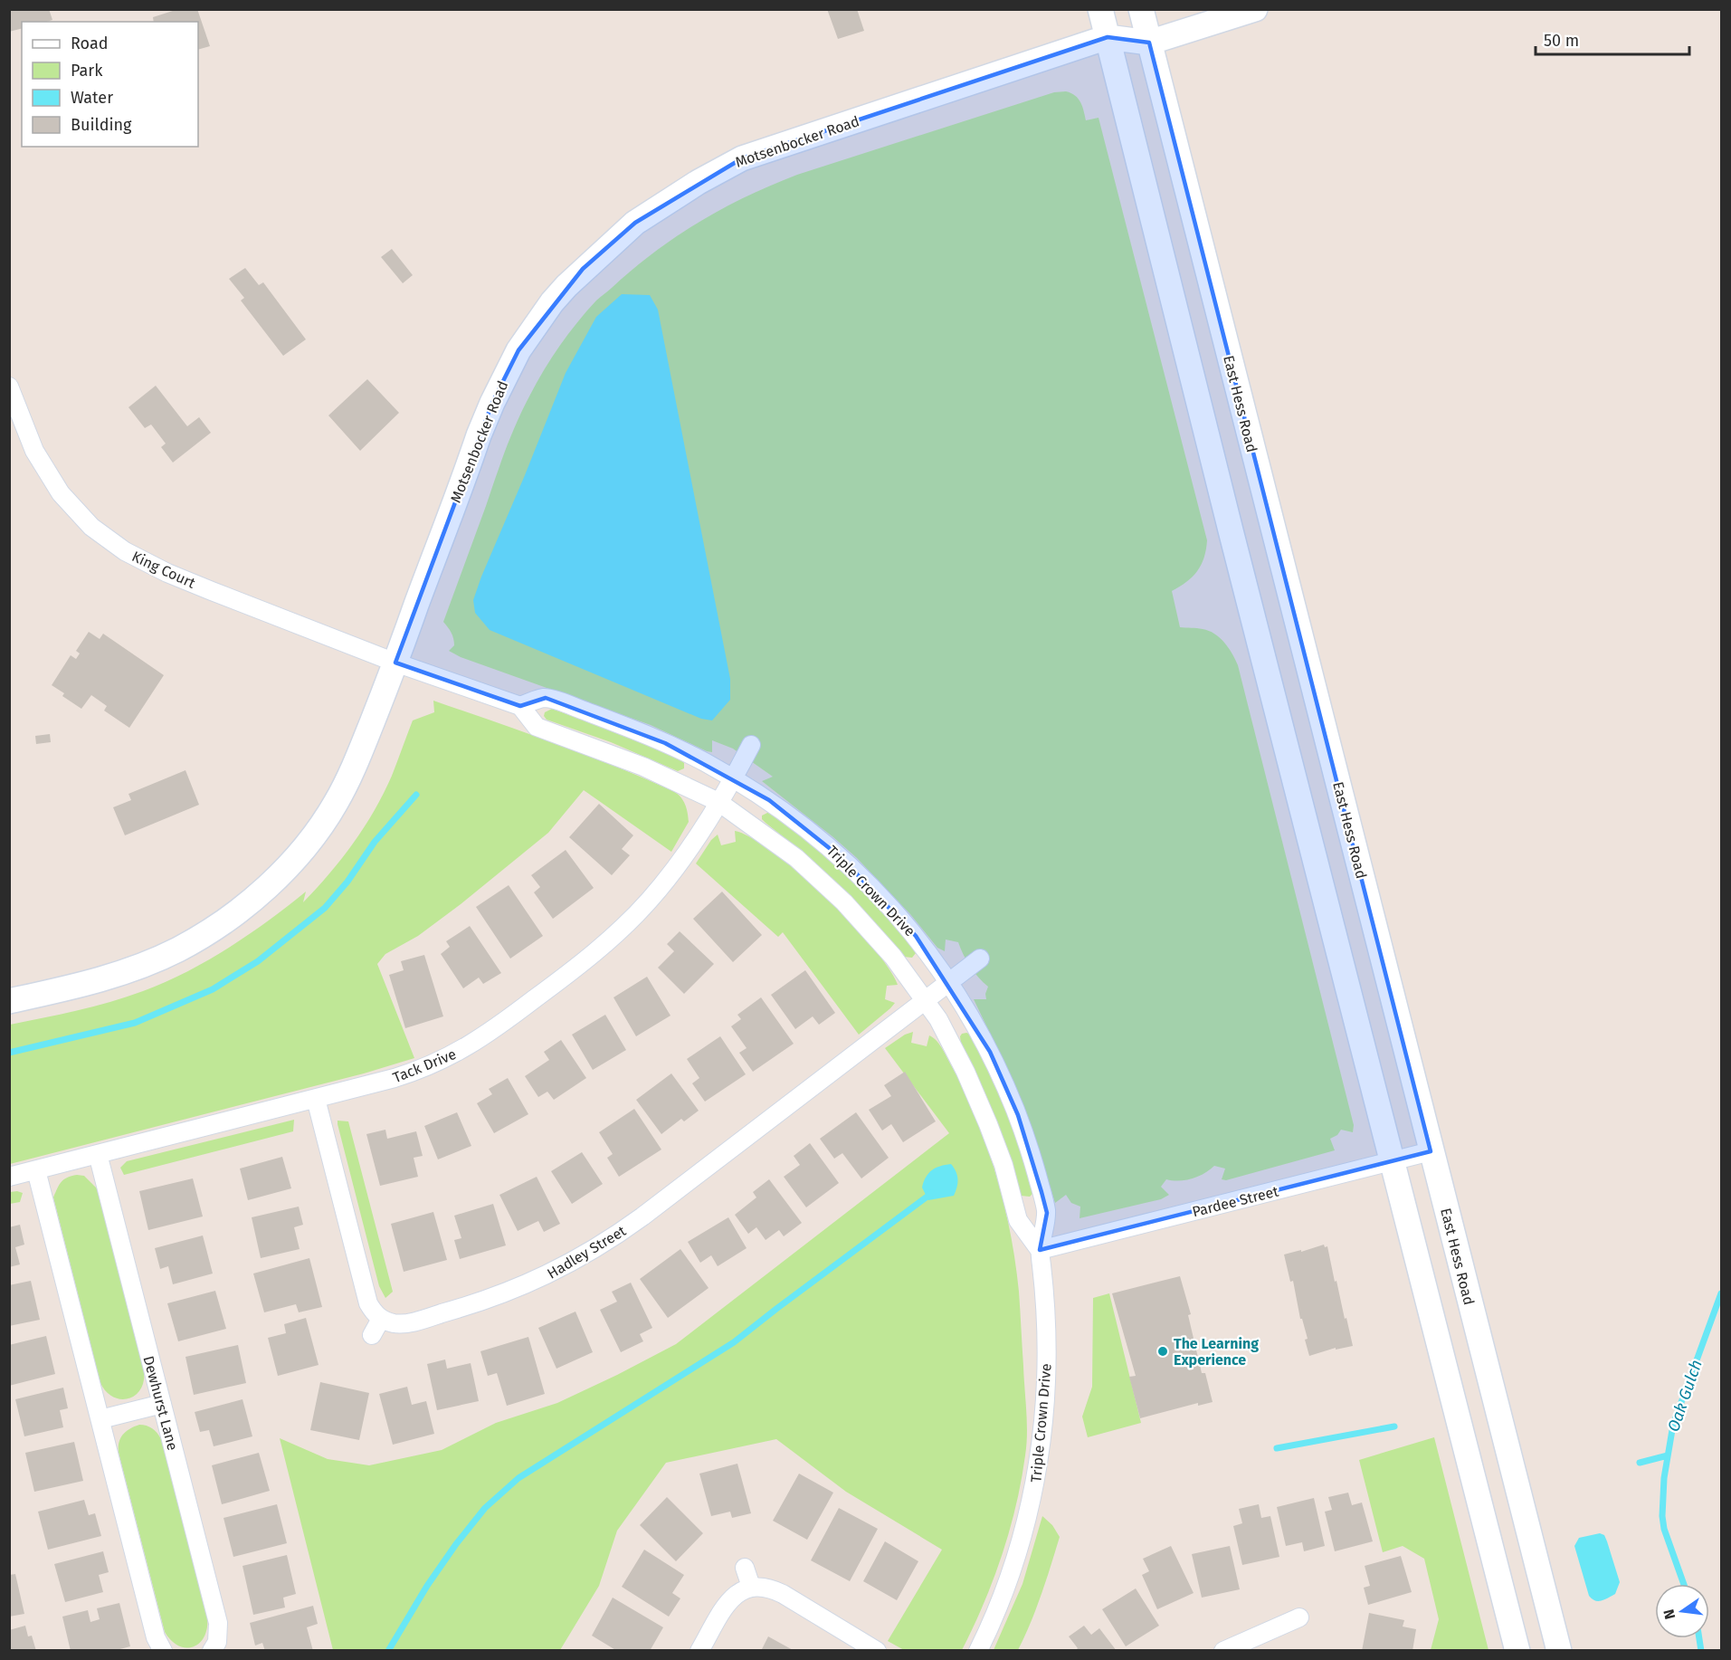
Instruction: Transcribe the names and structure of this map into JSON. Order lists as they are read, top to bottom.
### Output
{
  "streets": {
    "main road": ["Motsenbocker Road", "East Hess Road"],
    "street": [
      "King Court",
      "Triple Crown Drive",
      "Tack Drive",
      "Pardee Street",
      "Hadley Street",
      "Dewhurst Lane"
    ]
  },
  "crossings": [
    ["Motsenbocker Road", "East Hess Road"],
    ["Motsenbocker Road", "King Court"],
    ["East Hess Road", "Pardee Street"],
    ["Triple Crown Drive", "Tack Drive"],
    ["Triple Crown Drive", "Pardee Street"],
    ["Triple Crown Drive", "Hadley Street"],
    ["Tack Drive", "Dewhurst Lane"]
  ],
  "water": ["Oak Gulch"],
  "places": ["The Learning Experience"],
  "legend": [
    "Road",
    "Park",
    "Water",
    "Building"
  ],
  "scale_bar": "50 m",
  "north": "left"
}
